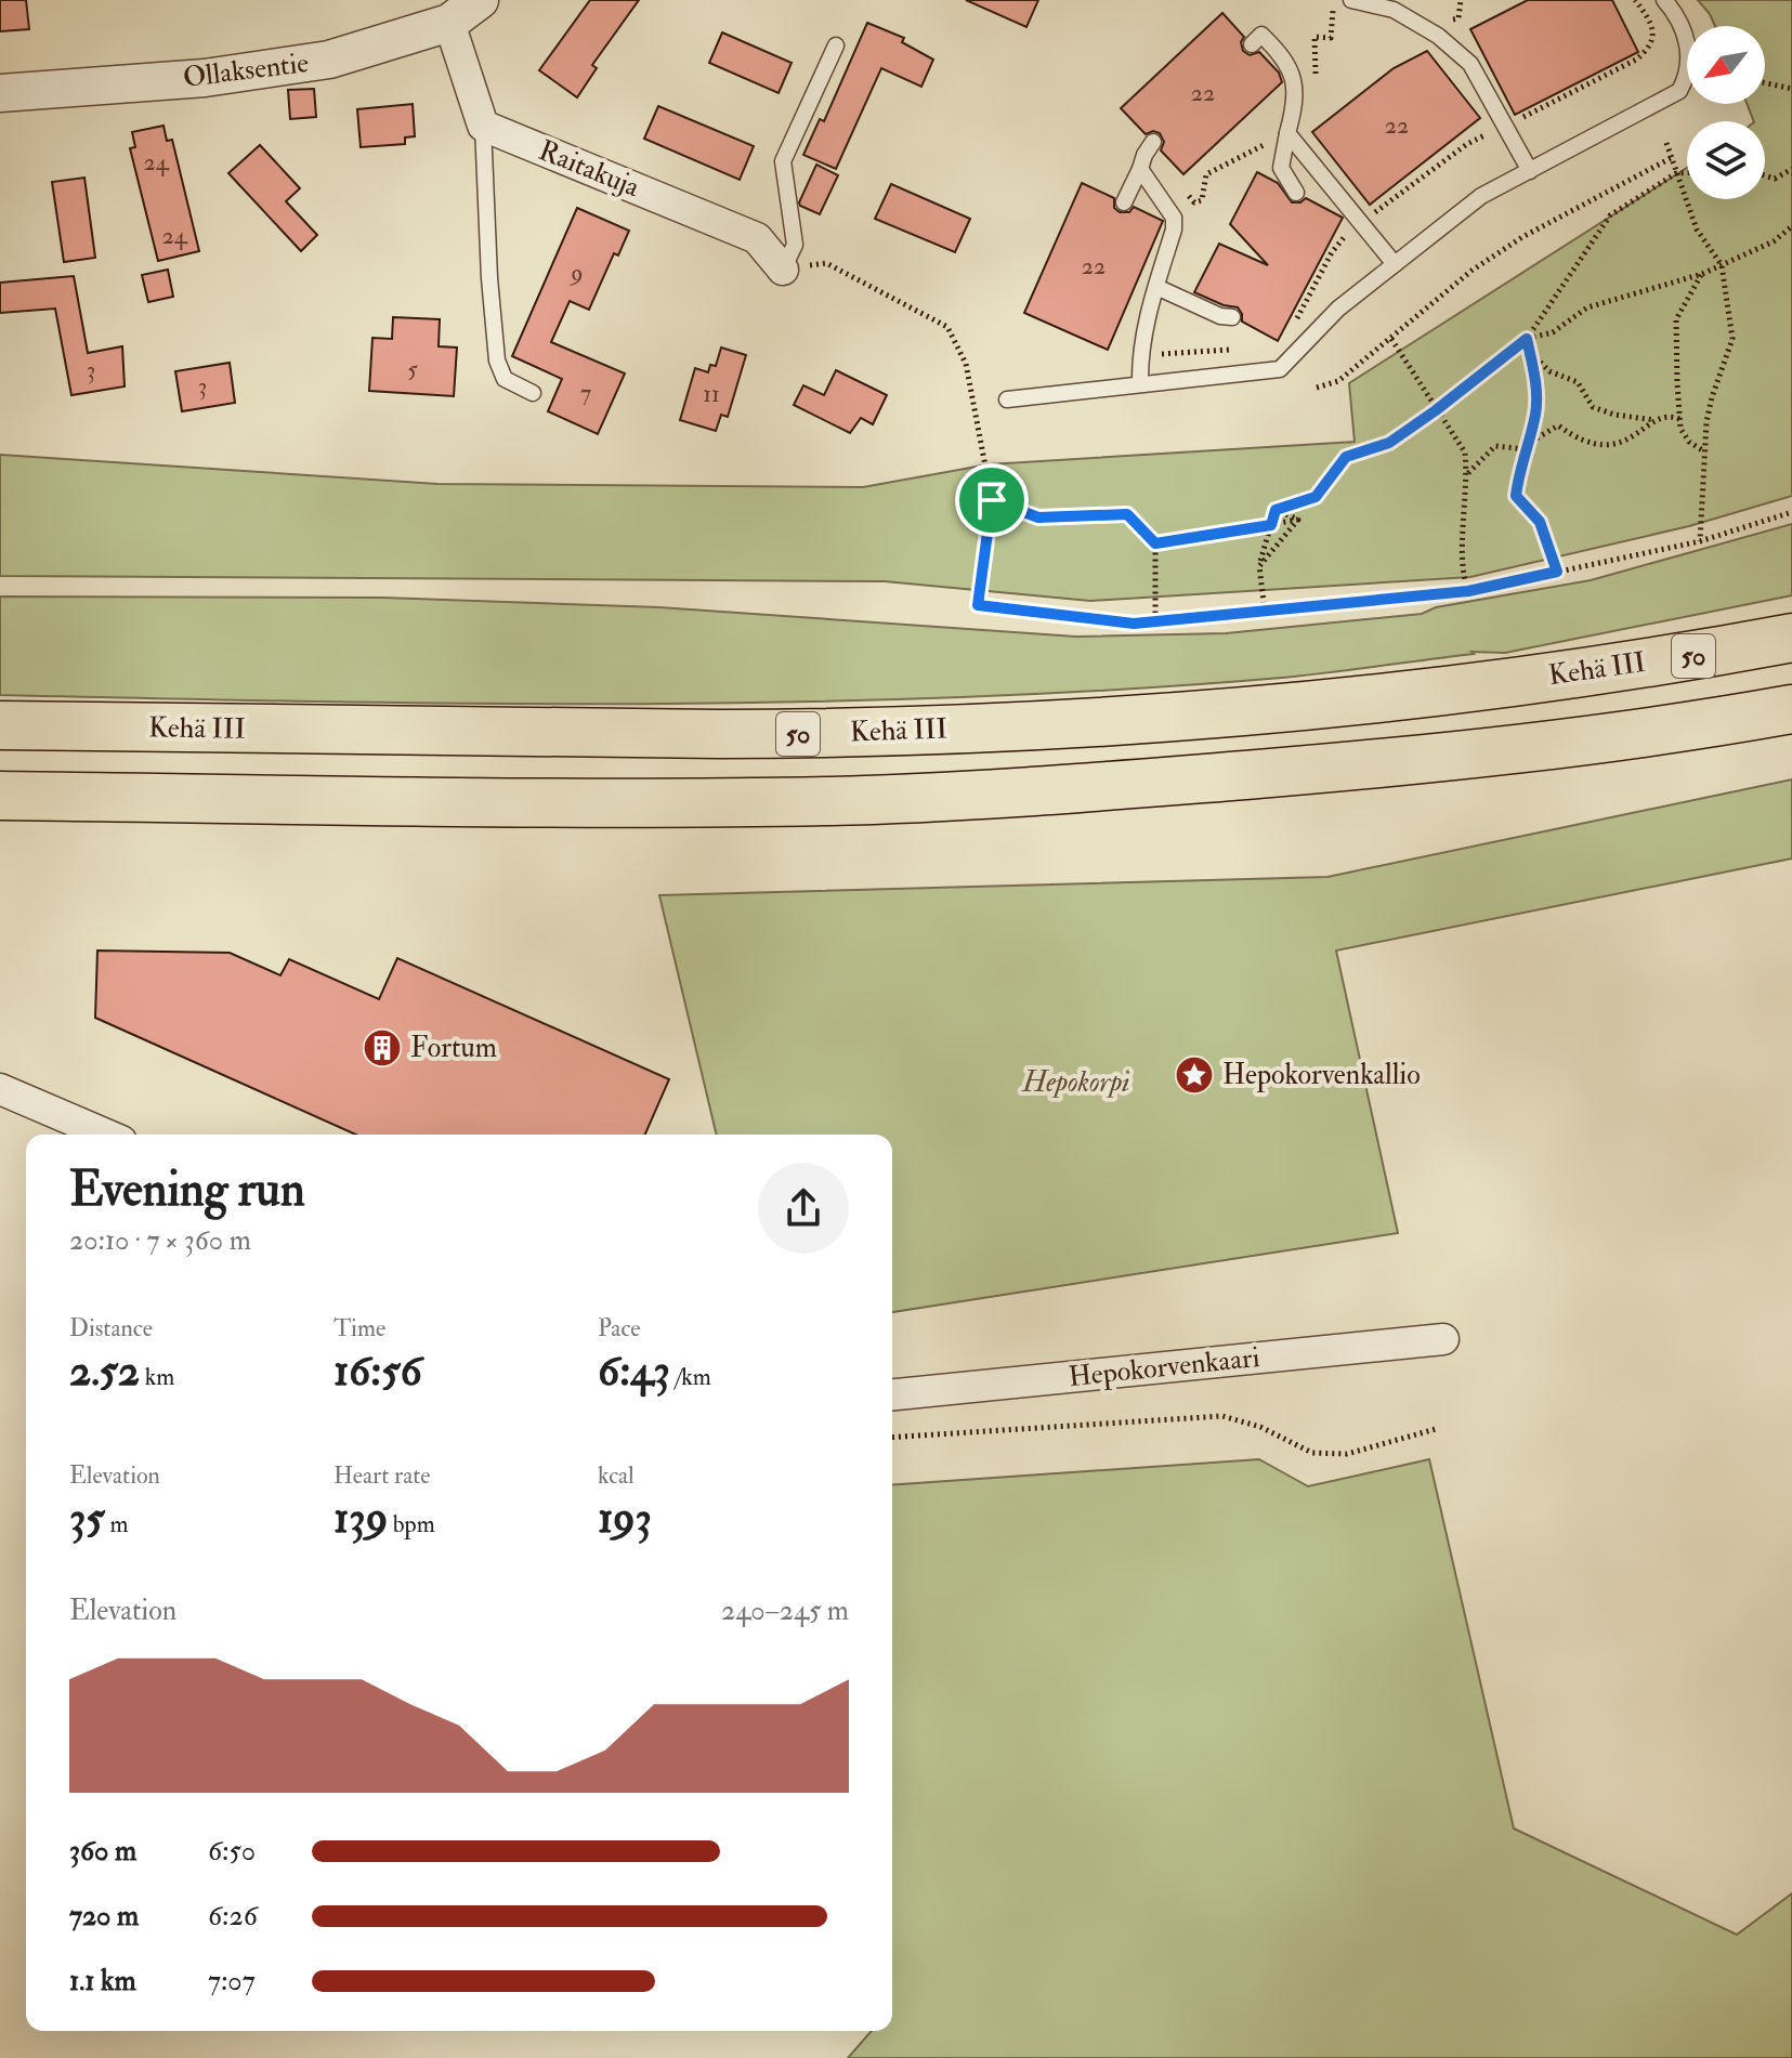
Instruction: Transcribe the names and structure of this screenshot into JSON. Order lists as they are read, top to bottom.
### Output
{
  "streets": {
    "highway": ["50", "Kehä III"],
    "street": ["Ollaksentie", "Raitakuja", "Hepokorvenkaari"]
  },
  "parks": ["Hepokorpi"],
  "places": {
    "building": ["Fortum"],
    "place": ["Hepokorvenkallio"]
  },
  "house_numbers": [
    "22",
    "22",
    "24",
    "24",
    "22",
    "9",
    "5",
    "3",
    "3",
    "7",
    "11"
  ],
  "north": "bottom left",
  "page": {
    "heading": ["Evening run", "20:10 · 7 × 360 m"],
    "stats": [
      ["Distance", "2.52 km"],
      ["Time", "16:56"],
      ["Pace", "6:43 /km"],
      ["Elevation", "35 m"],
      ["Heart rate", "139 bpm"],
      ["kcal", "193"]
    ],
    "chart": ["Elevation", "240–245 m"],
    "list": [
      {
        "name": "360 m",
        "note": "6:50"
      },
      {
        "name": "720 m",
        "note": "6:26"
      },
      {
        "name": "1.1 km",
        "note": "7:07"
      }
    ]
  }
}
